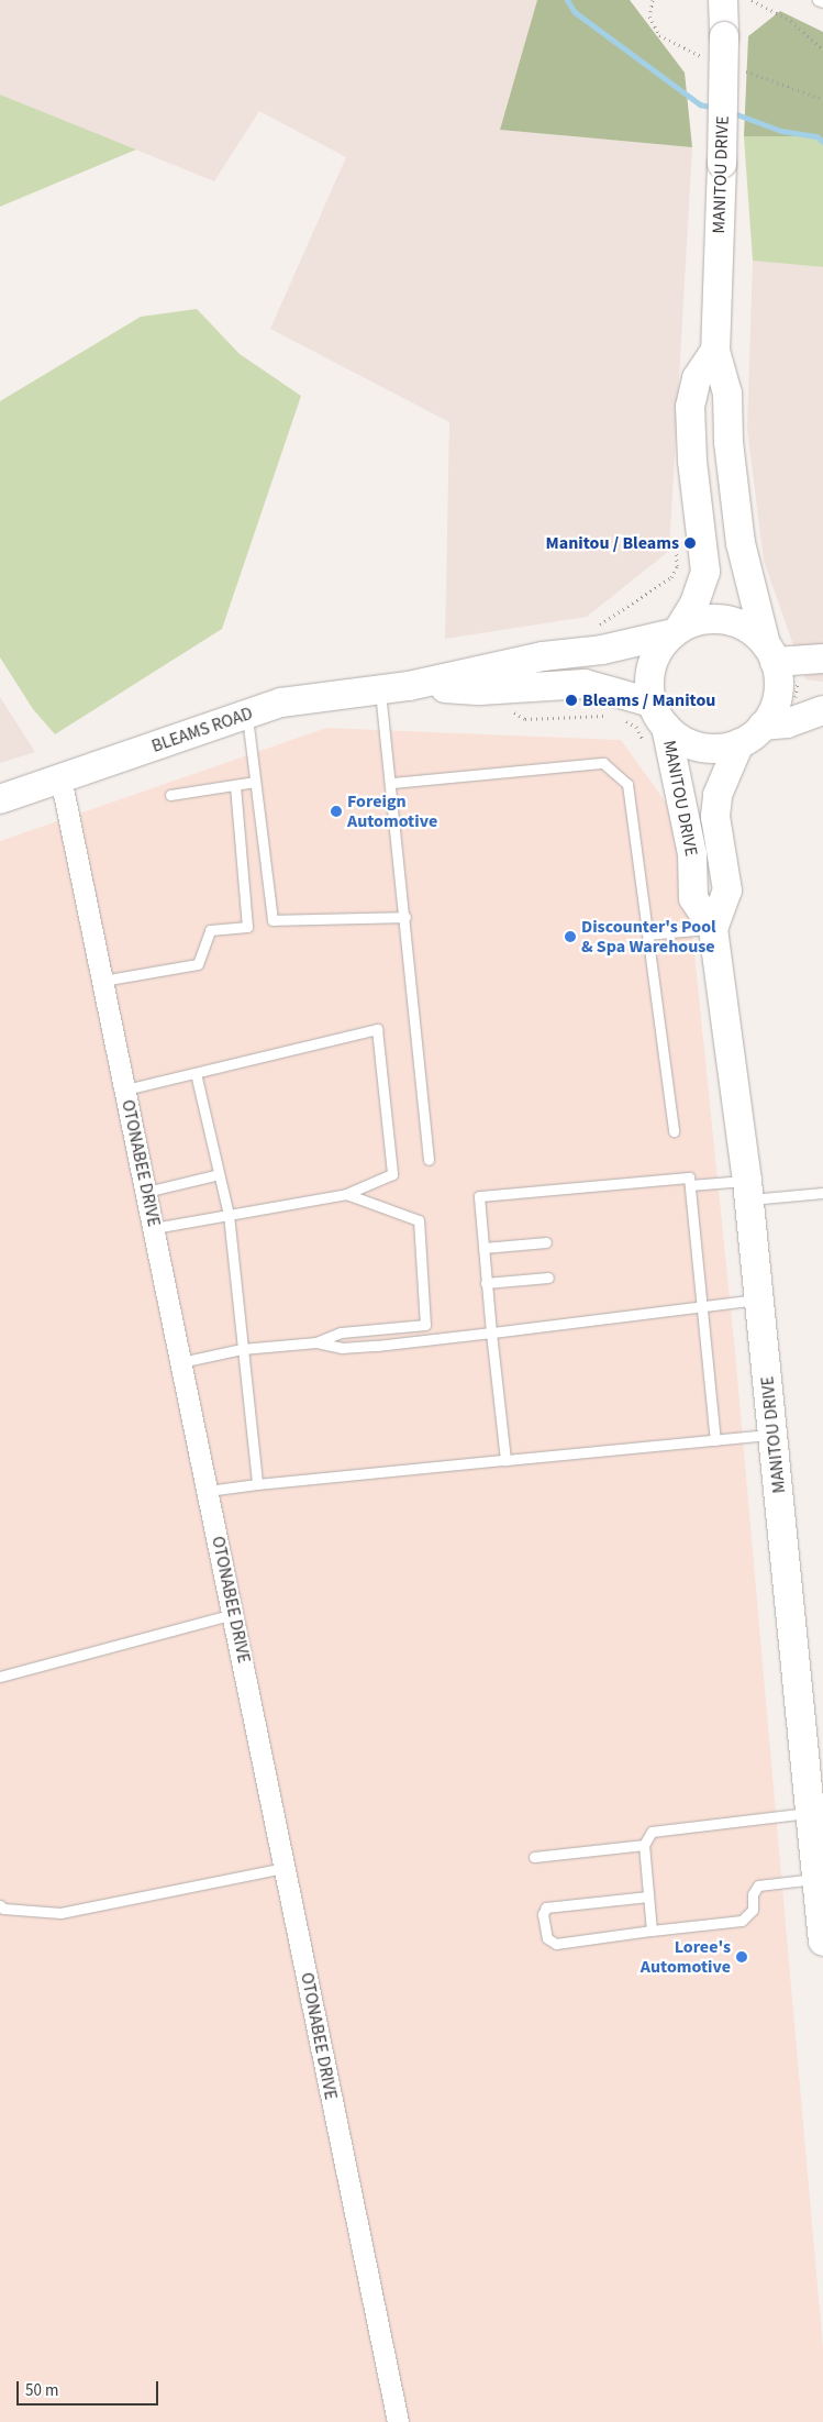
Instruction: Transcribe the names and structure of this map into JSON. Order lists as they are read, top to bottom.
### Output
{
  "streets": {
    "main road": ["MANITOU DRIVE", "BLEAMS ROAD"],
    "street": ["OTONABEE DRIVE"]
  },
  "crossings": [
    ["MANITOU DRIVE", "BLEAMS ROAD"],
    ["BLEAMS ROAD", "OTONABEE DRIVE"]
  ],
  "places": [
    "Manitou / Bleams",
    "Bleams / Manitou",
    "Foreign Automotive",
    "Discounter's Pool & Spa Warehouse",
    "Loree's Automotive"
  ],
  "scale_bar": "50 m"
}
